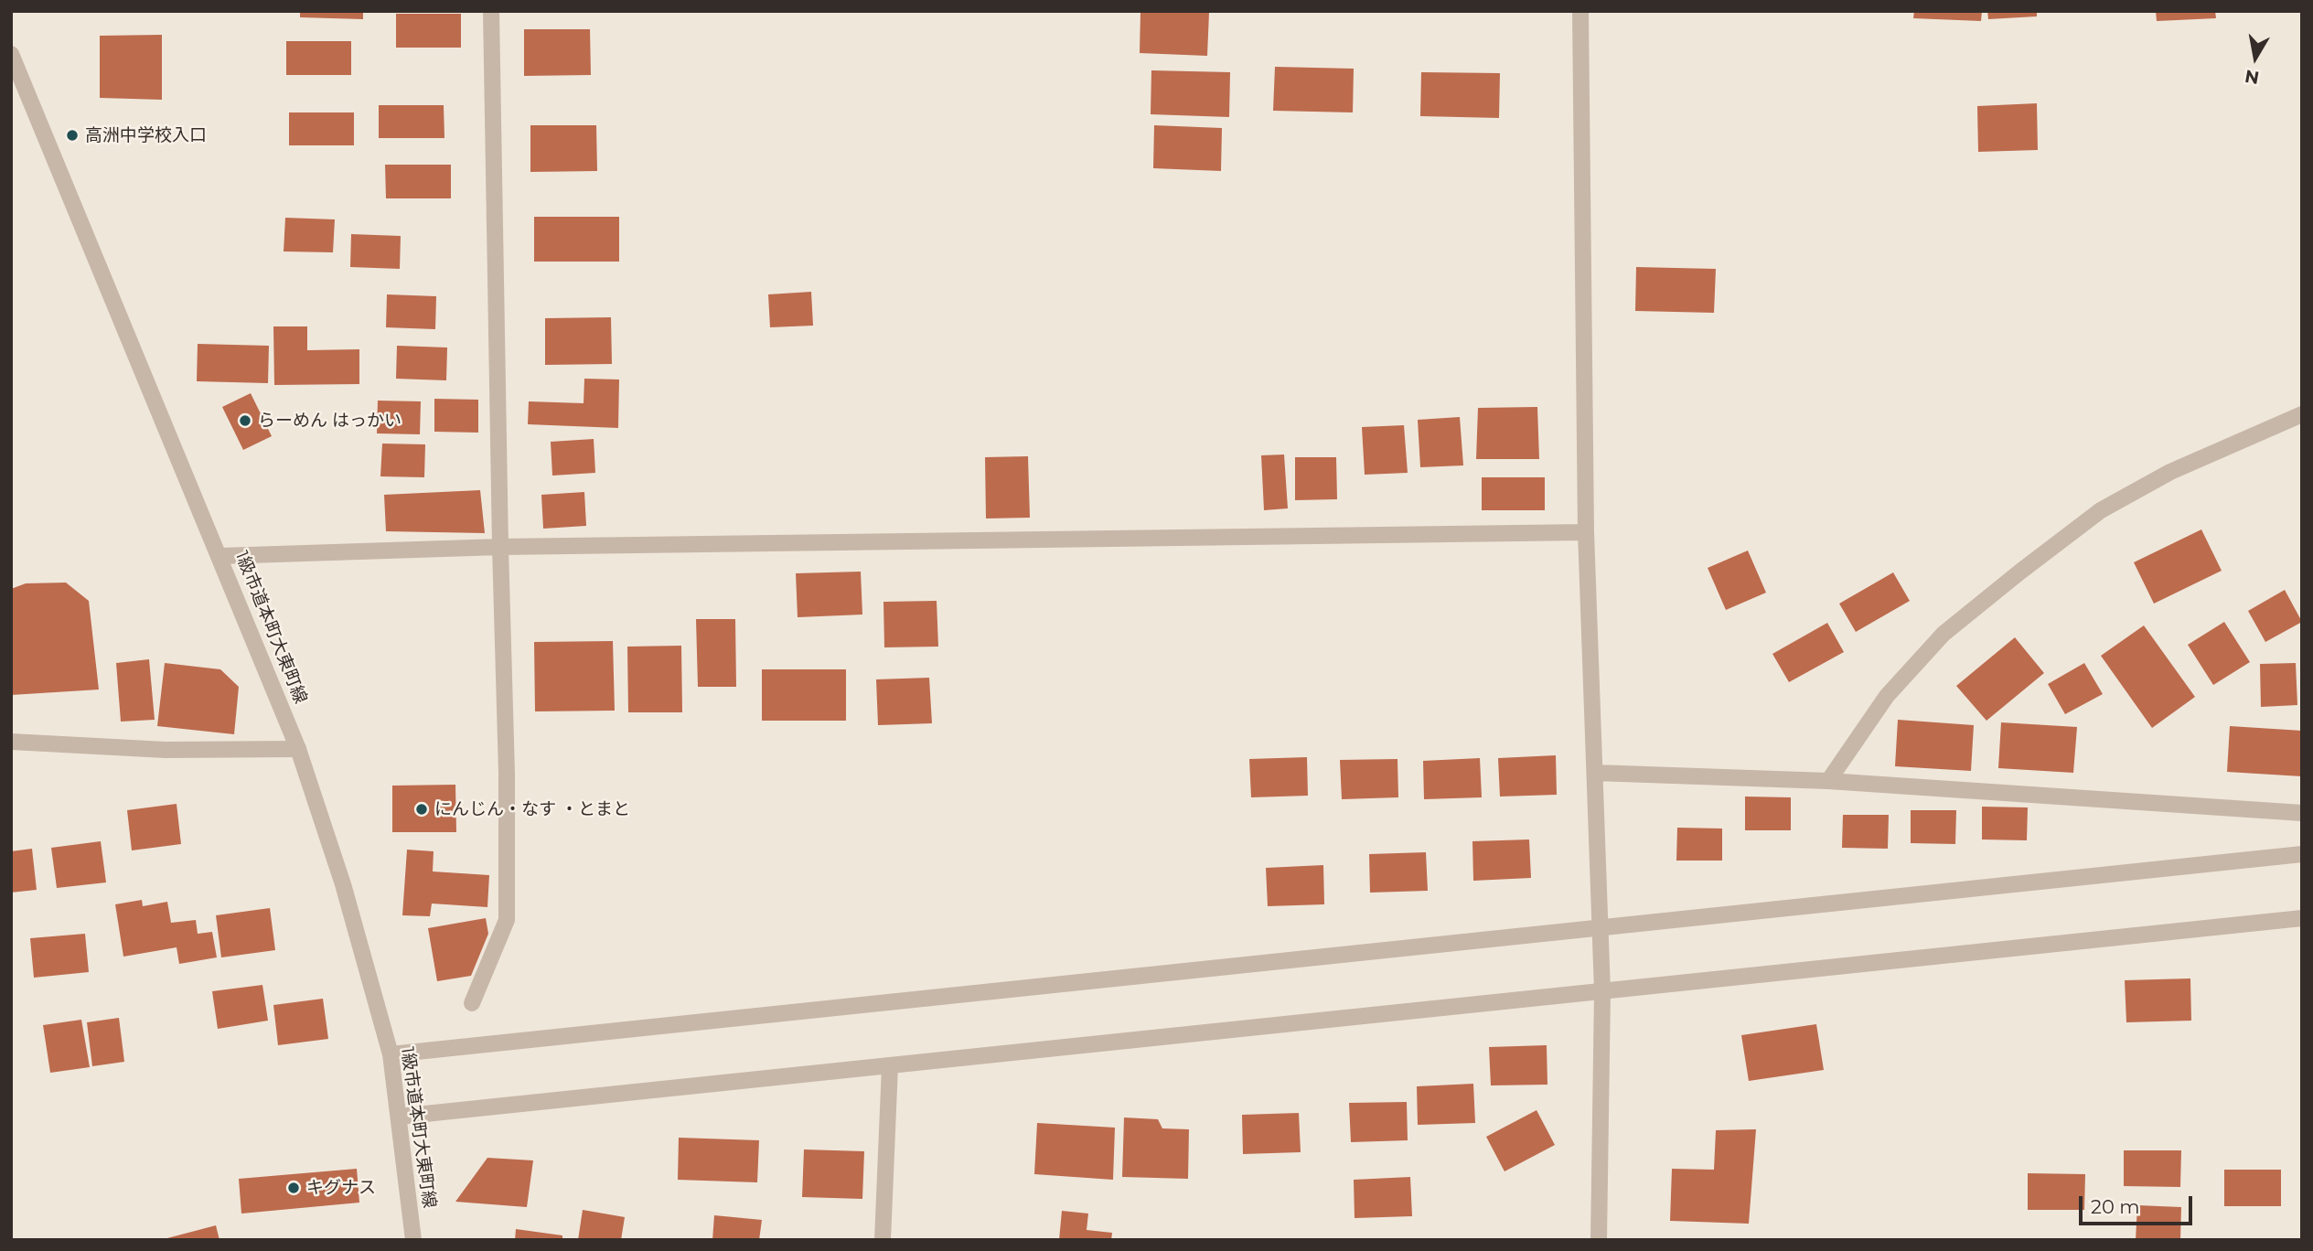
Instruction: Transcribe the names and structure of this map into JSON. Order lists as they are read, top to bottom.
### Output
{
  "streets": {
    "street": ["1級市道本町大東町線"]
  },
  "places": [
    "高洲中学校入口",
    "らーめん はっかい",
    "にんじん・なす ・とまと",
    "キグナス"
  ],
  "scale_bar": "20 m",
  "north": "bottom"
}
